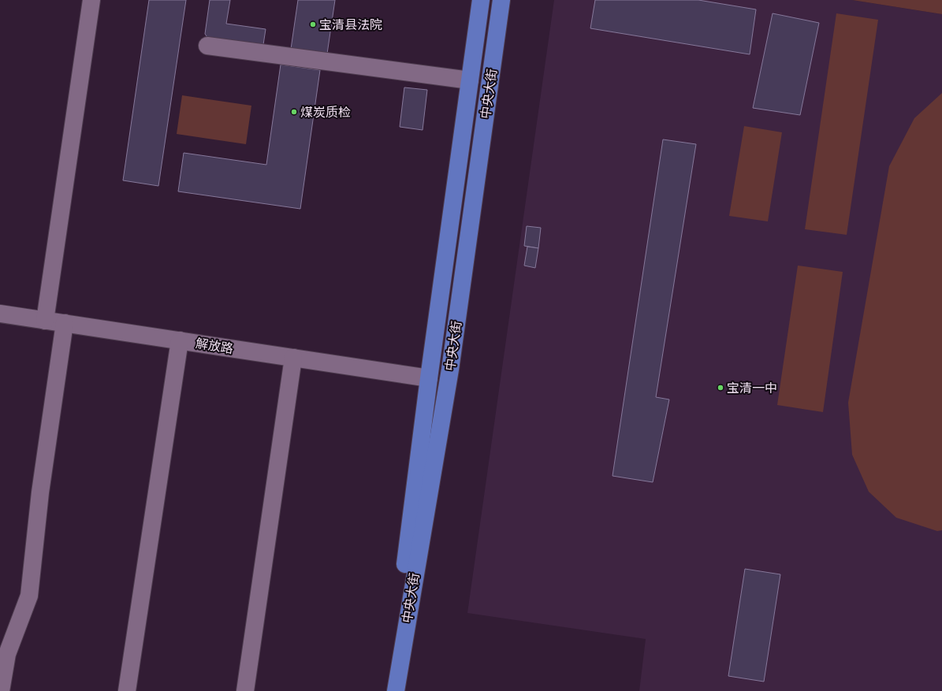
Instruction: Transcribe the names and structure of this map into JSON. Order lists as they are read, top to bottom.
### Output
{
  "streets": {
    "main road": ["中央大街"],
    "street": ["解放路"]
  },
  "crossings": [
    ["中央大街", "解放路"]
  ],
  "places": ["宝清县法院", "煤炭质检", "宝清一中"]
}
